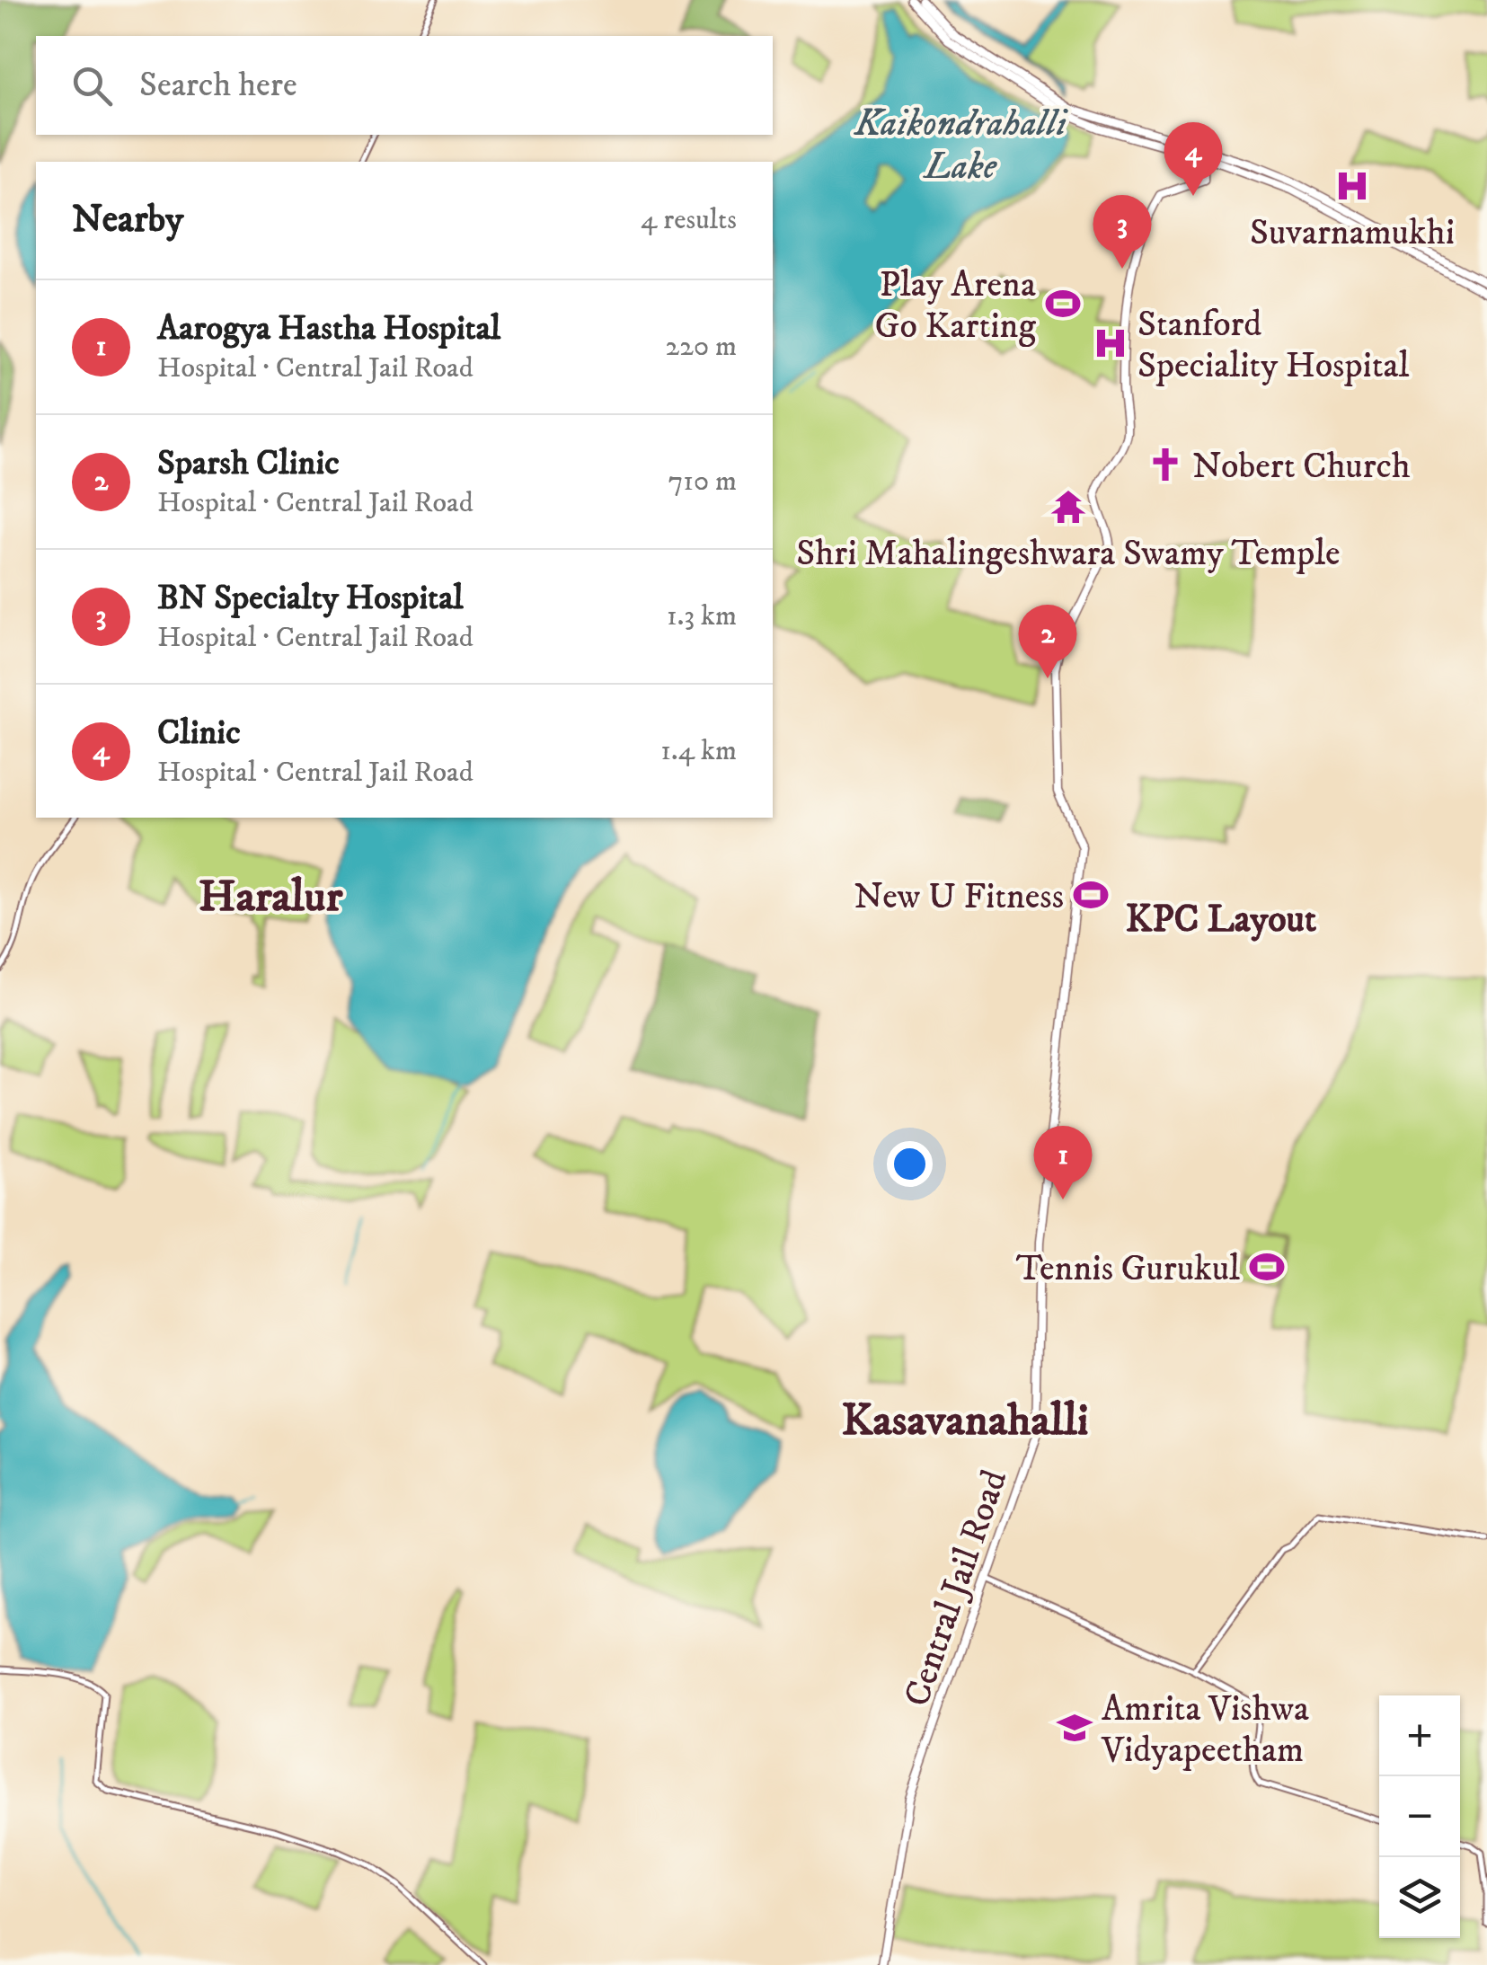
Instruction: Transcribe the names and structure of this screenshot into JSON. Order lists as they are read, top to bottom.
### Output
{
  "streets": {
    "main road": ["Central Jail Road"]
  },
  "districts": ["Haralur", "KPC Layout", "Kasavanahalli"],
  "water": ["Kaikondrahalli Lake"],
  "places": {
    "hospital": ["Suvarnamukhi", "Stanford Speciality Hospital"],
    "sports": ["Play Arena Go Karting", "New U Fitness", "Tennis Gurukul"],
    "church": ["Nobert Church"],
    "temple": ["Shri Mahalingeshwara Swamy Temple"],
    "school or university": ["Amrita Vishwa Vidyapeetham"]
  },
  "page": {
    "search": "Search here",
    "pins": [
      "4",
      "3",
      "2",
      "1"
    ],
    "heading": ["Nearby", "4 results"],
    "list": [
      {
        "mark": "1",
        "name": "Aarogya Hastha Hospital",
        "note": "Hospital · Central Jail Road",
        "value": "220 m"
      },
      {
        "mark": "2",
        "name": "Sparsh Clinic",
        "note": "Hospital · Central Jail Road",
        "value": "710 m"
      },
      {
        "mark": "3",
        "name": "BN Specialty Hospital",
        "note": "Hospital · Central Jail Road",
        "value": "1.3 km"
      },
      {
        "mark": "4",
        "name": "Clinic",
        "note": "Hospital · Central Jail Road",
        "value": "1.4 km"
      }
    ],
    "map_buttons": ["+", "−"]
  }
}
